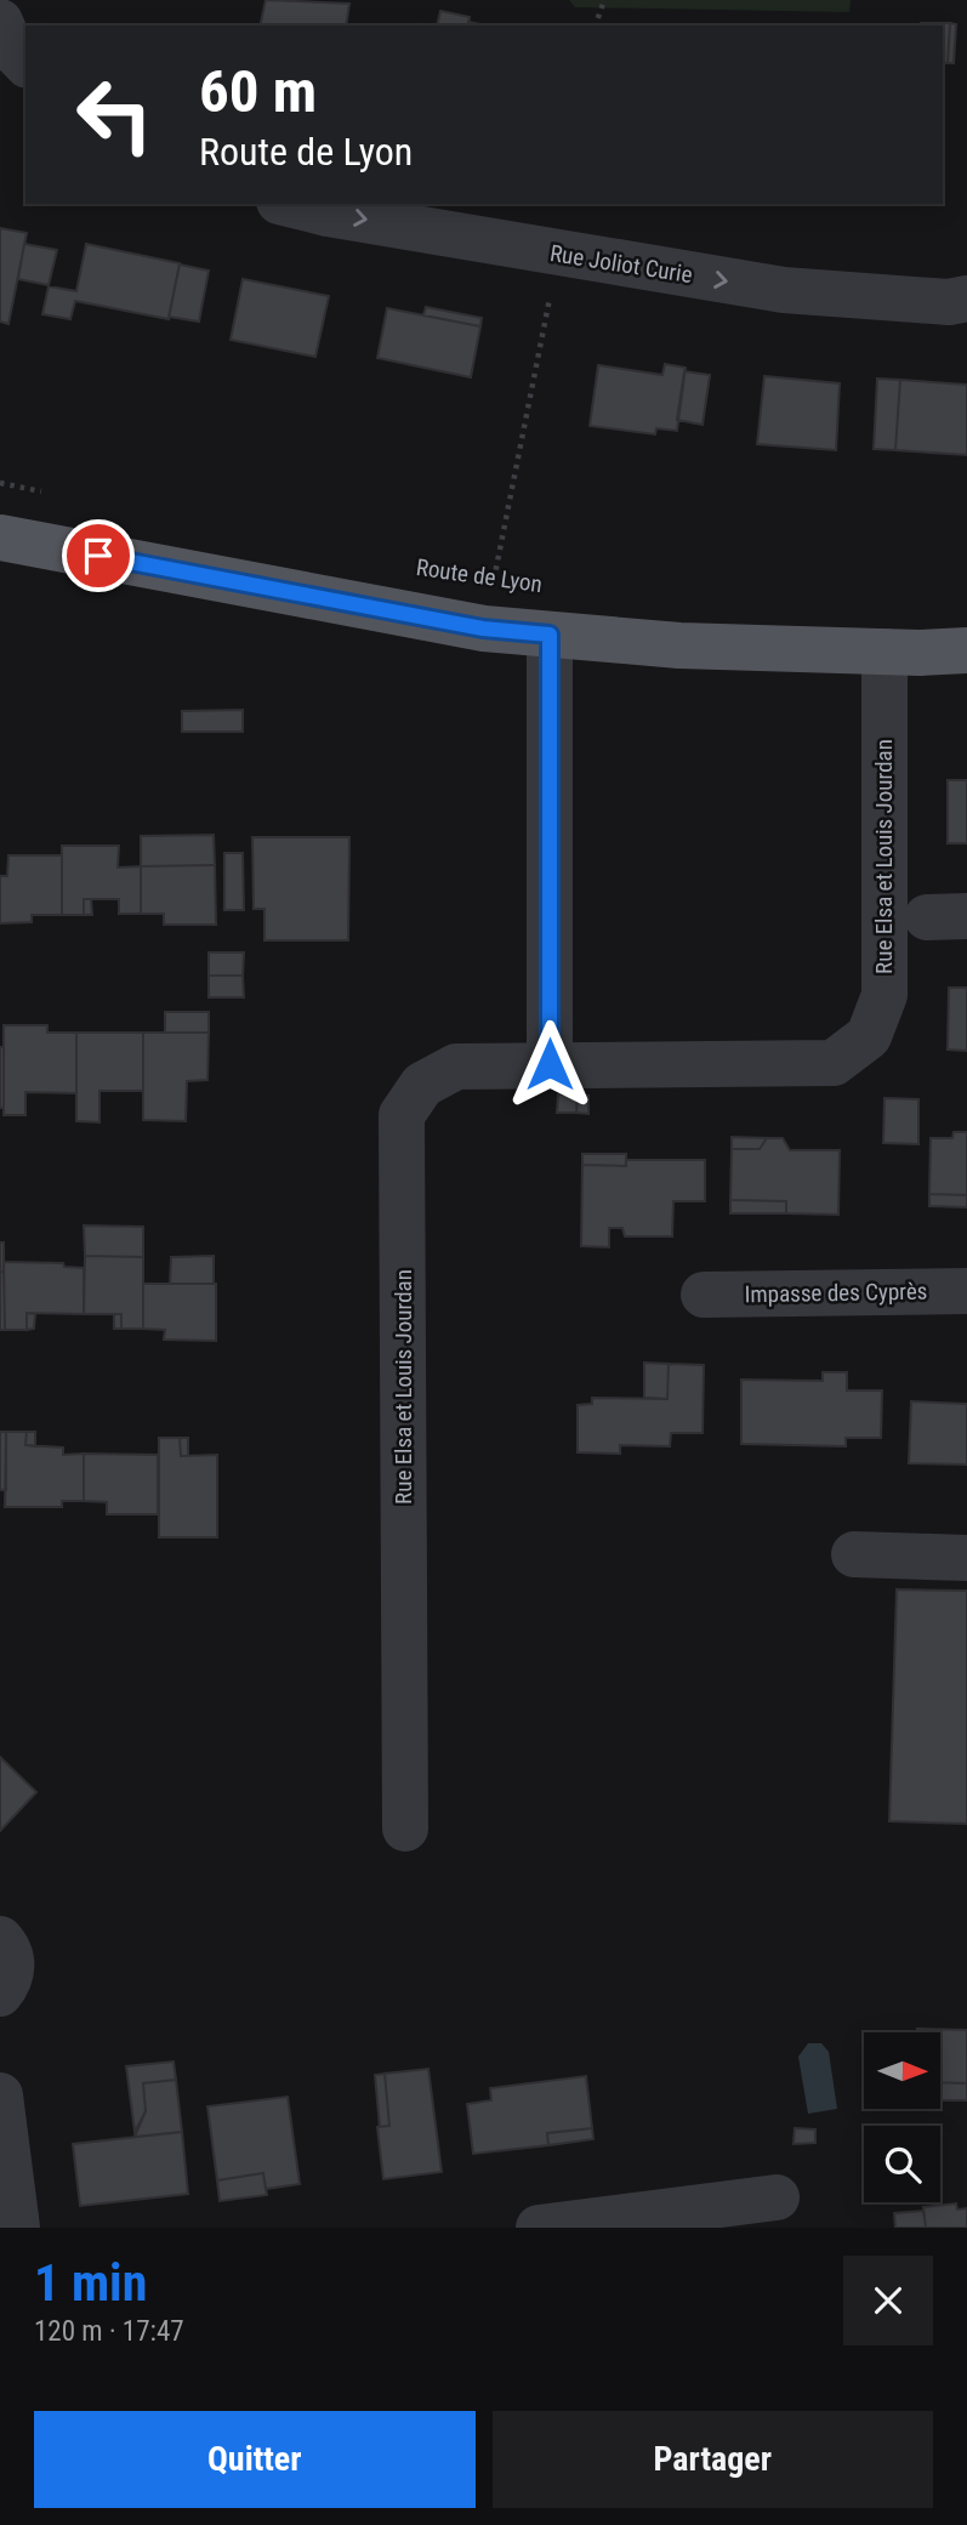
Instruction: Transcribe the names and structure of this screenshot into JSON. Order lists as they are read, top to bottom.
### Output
{
  "streets": {
    "main road": ["Route de Lyon"],
    "street": ["Rue Joliot Curie", "Rue Elsa et Louis Jourdan", "Impasse des Cyprès"]
  },
  "crossings": [
    ["Route de Lyon", "Rue Elsa et Louis Jourdan"]
  ],
  "one_way": ["Rue Joliot Curie"],
  "north": "right",
  "page": {
    "turn": ["60 m", "Route de Lyon"],
    "heading": ["1 min", "120 m · 17:47"],
    "buttons": ["Quitter", "Partager"]
  }
}
